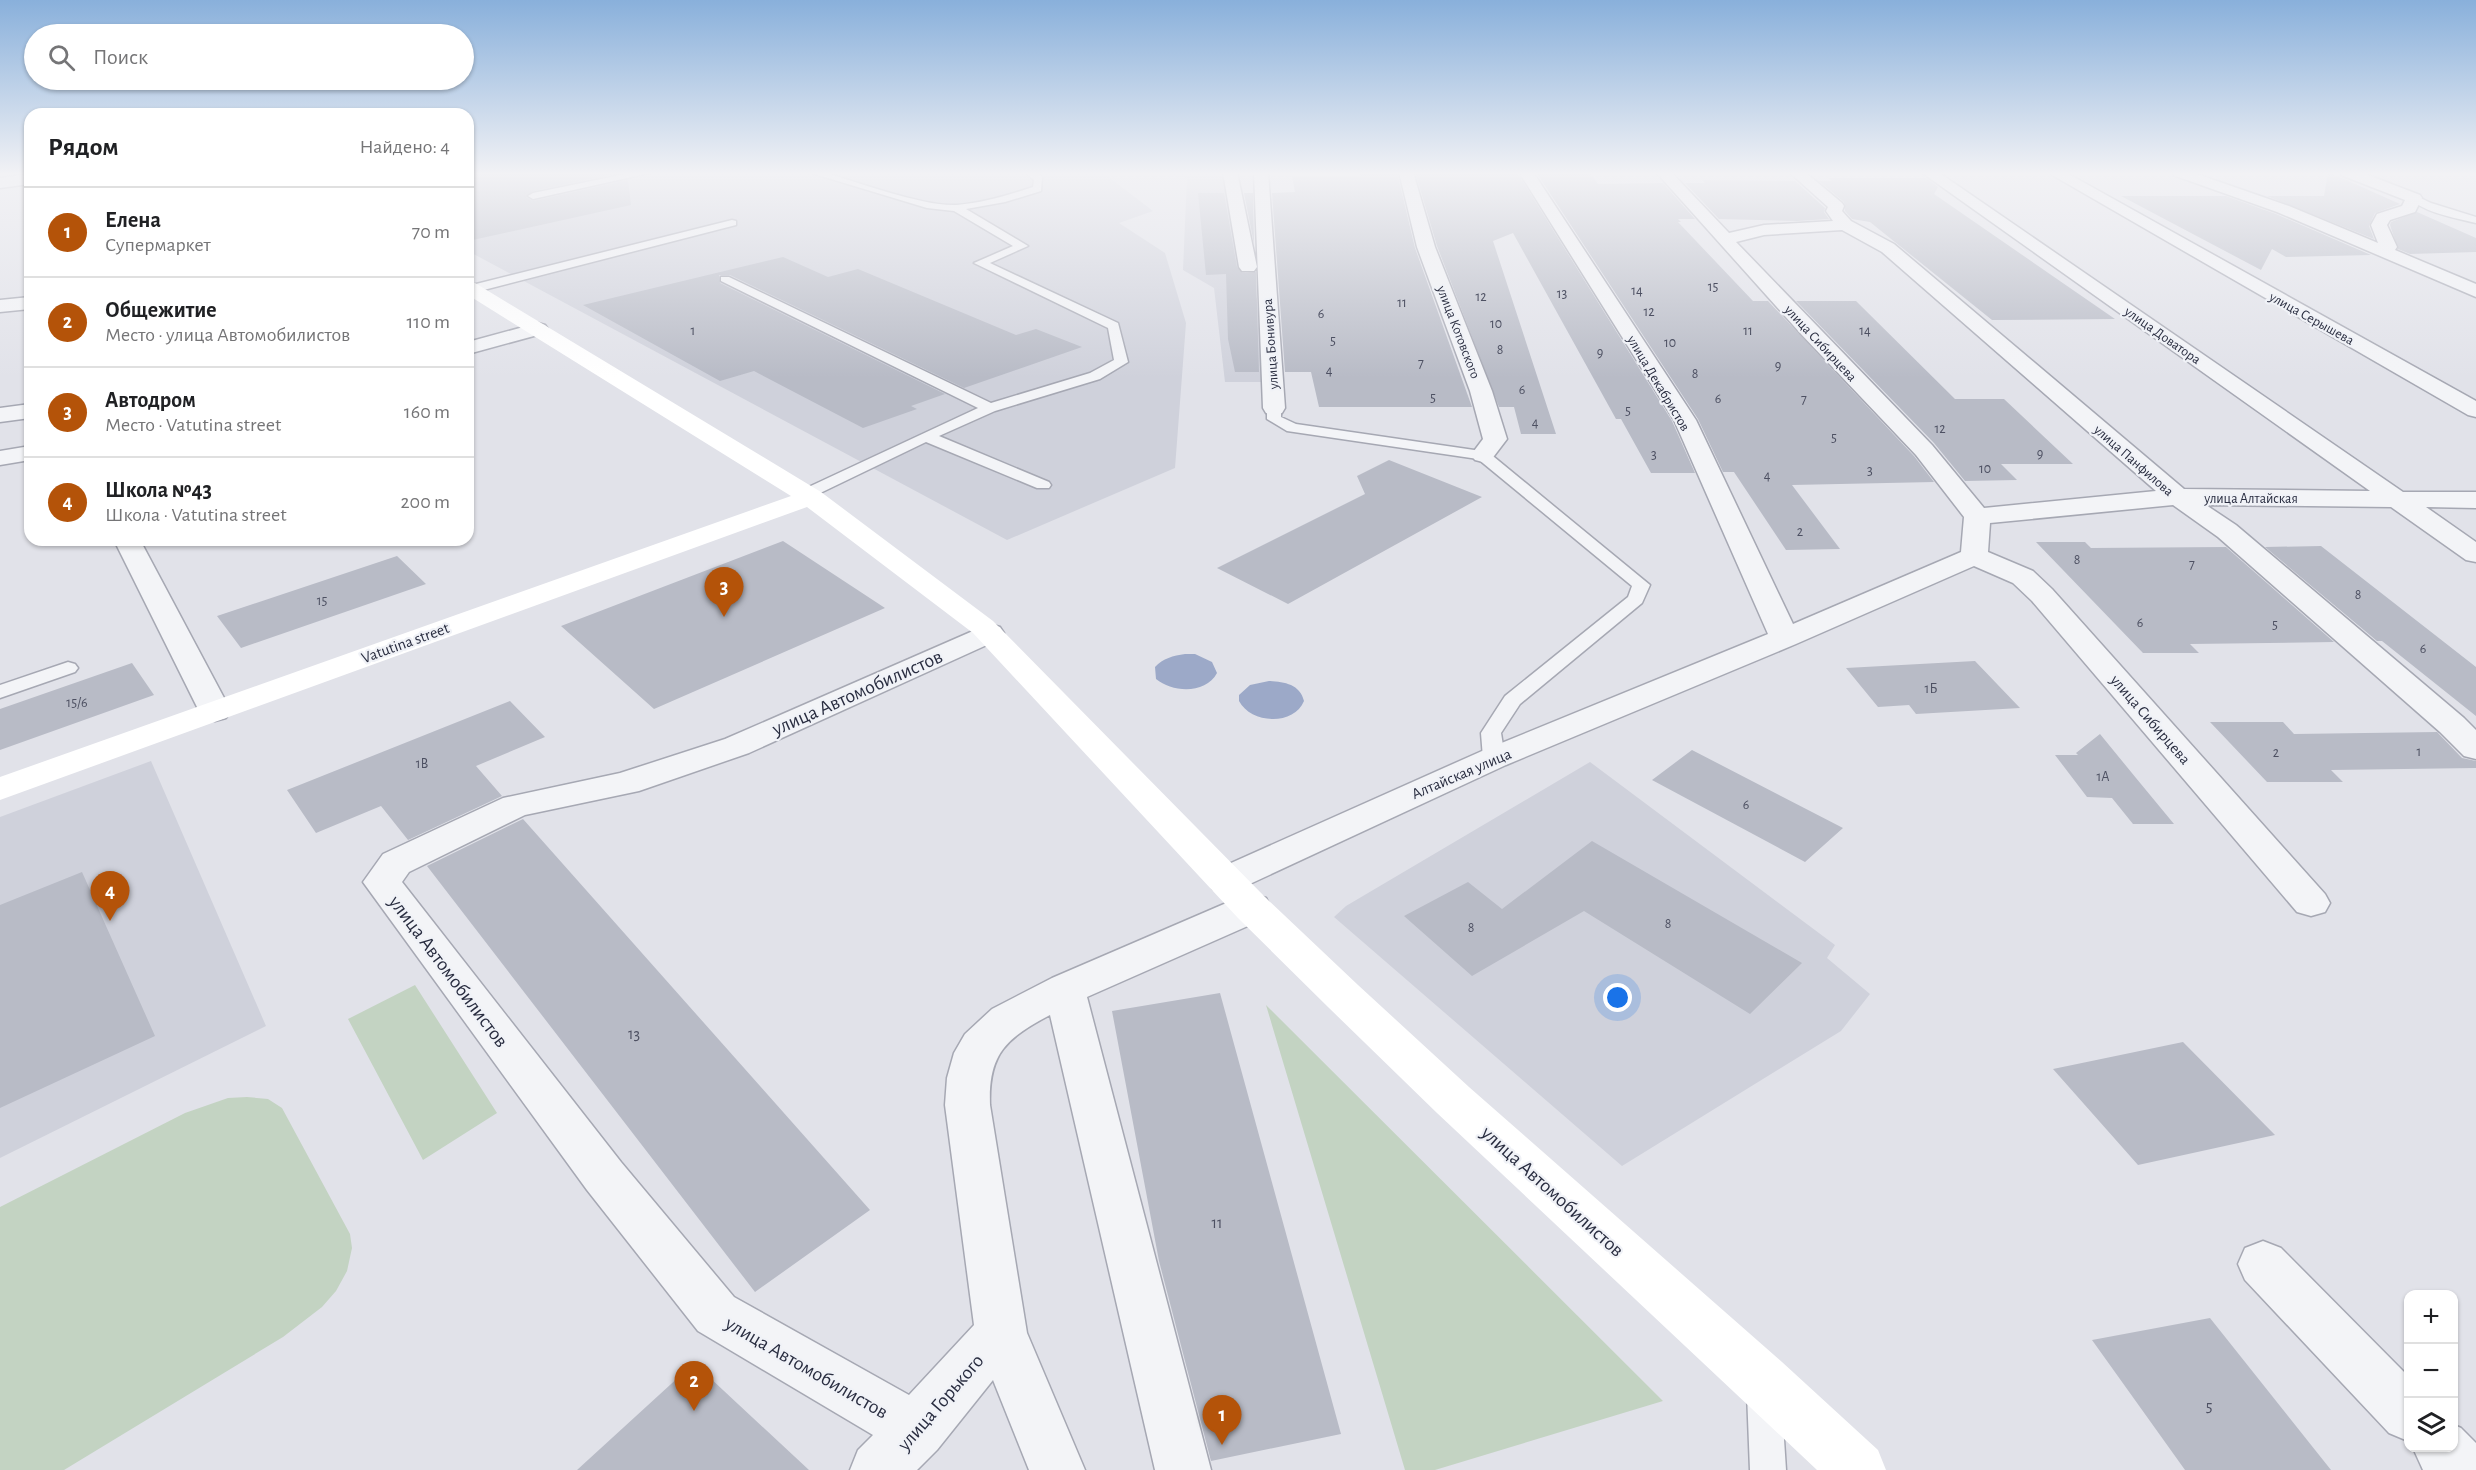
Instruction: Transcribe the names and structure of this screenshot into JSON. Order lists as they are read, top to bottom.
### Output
{
  "streets": {
    "street": [
      "улица Серышева",
      "улица Котовского",
      "улица Доватора",
      "улица Сибирцева",
      "улица Бонивура",
      "улица Декабристов",
      "улица Панфилова",
      "улица Алтайская",
      "Vatutina street",
      "улица Автомобилистов",
      "Алтайская улица",
      "улица Горького"
    ]
  },
  "crossings": [
    ["улица Доватора", "улица Алтайская"],
    ["улица Сибирцева", "улица Алтайская"],
    ["улица Сибирцева", "Алтайская улица"],
    ["улица Декабристов", "Алтайская улица"],
    ["улица Панфилова", "улица Алтайская"],
    ["Vatutina street", "улица Автомобилистов"],
    ["улица Автомобилистов", "Алтайская улица"],
    ["улица Автомобилистов", "улица Горького"]
  ],
  "house_numbers": [
    "15",
    "14",
    "13",
    "12",
    "11",
    "12",
    "6",
    "10",
    "1",
    "11",
    "14",
    "5",
    "10",
    "8",
    "9",
    "7",
    "9",
    "4",
    "8",
    "6",
    "5",
    "6",
    "7",
    "5",
    "4",
    "12",
    "5",
    "9",
    "3",
    "10",
    "3",
    "4",
    "2",
    "8",
    "7",
    "8",
    "15",
    "6",
    "5",
    "6",
    "1Б",
    "15/6",
    "1",
    "2",
    "1В",
    "1А",
    "6",
    "8",
    "8",
    "13",
    "11",
    "5"
  ],
  "page": {
    "search": "Поиск",
    "heading": ["Рядом", "Найдено: 4"],
    "list": [
      {
        "mark": "1",
        "name": "Елена",
        "note": "Супермаркет",
        "value": "70 m"
      },
      {
        "mark": "2",
        "name": "Общежитие",
        "note": "Место · улица Автомобилистов",
        "value": "110 m"
      },
      {
        "mark": "3",
        "name": "Автодром",
        "note": "Место · Vatutina street",
        "value": "160 m"
      },
      {
        "mark": "4",
        "name": "Школа №43",
        "note": "Школа · Vatutina street",
        "value": "200 m"
      }
    ],
    "pins": [
      "3",
      "4",
      "2",
      "1"
    ],
    "map_buttons": ["+", "−"]
  }
}
